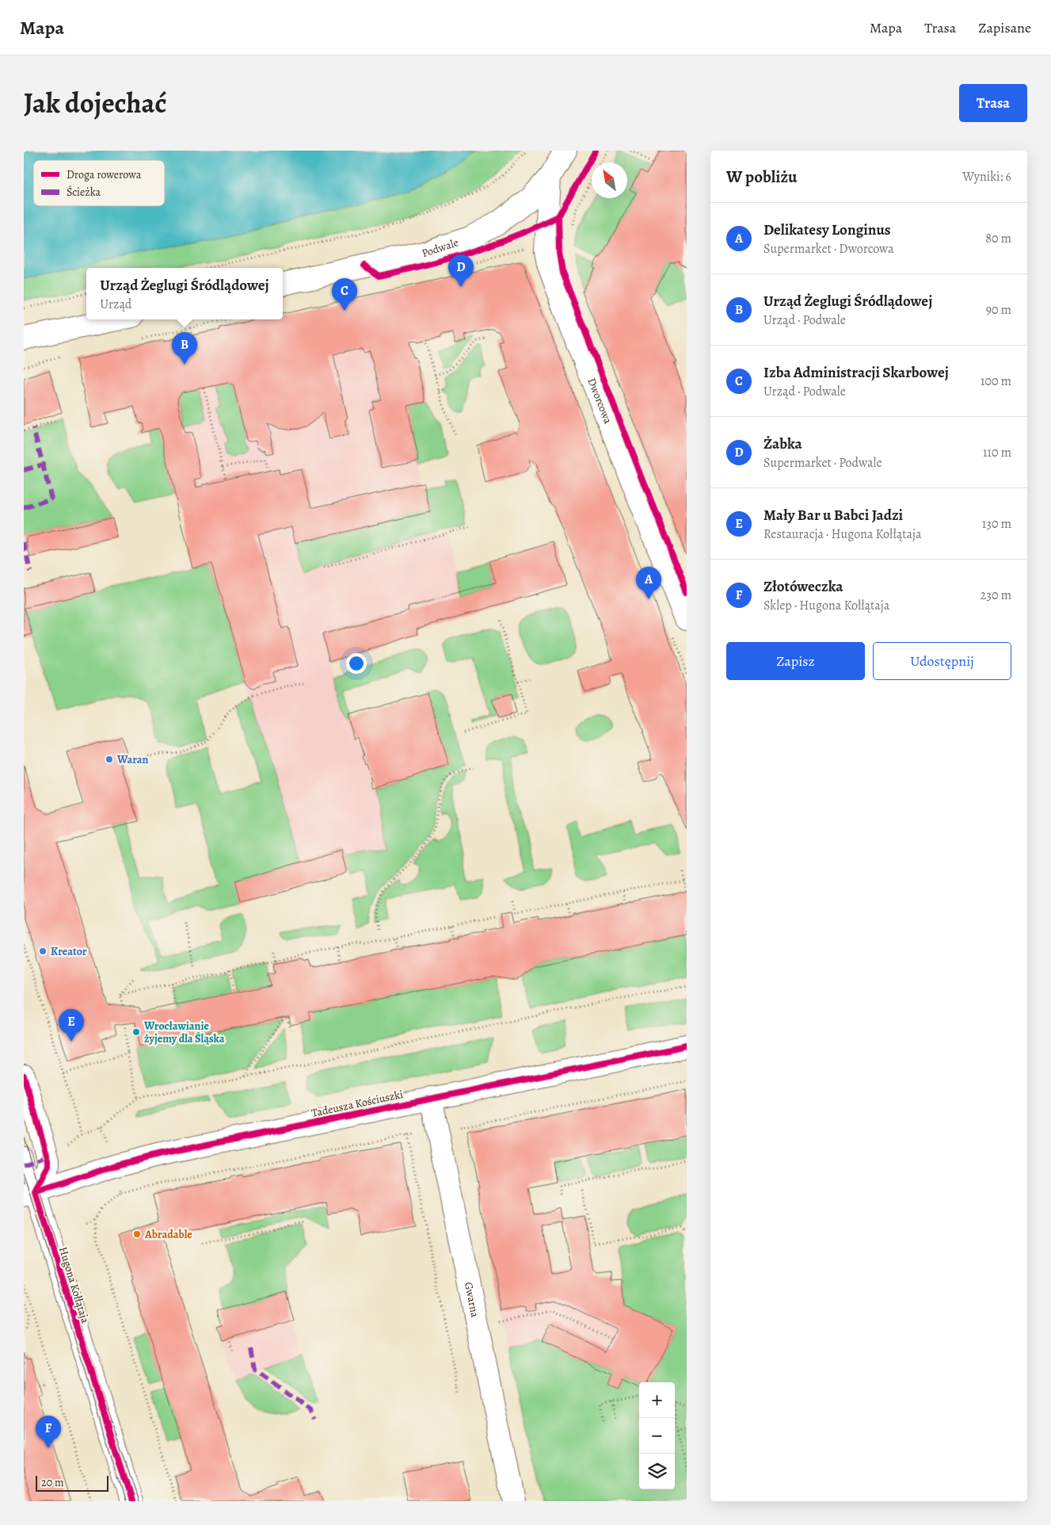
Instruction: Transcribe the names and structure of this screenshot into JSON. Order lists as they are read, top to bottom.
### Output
{
  "streets": {
    "street": [
      "Podwale",
      "Dworcowa",
      "Tadeusza Kościuszki",
      "Hugona Kołłątaja",
      "Gwarna"
    ]
  },
  "crossings": [
    ["Podwale", "Dworcowa"],
    ["Tadeusza Kościuszki", "Hugona Kołłątaja"],
    ["Tadeusza Kościuszki", "Gwarna"]
  ],
  "places": [
    "Waran",
    "Kreator",
    "Wrocławianie żyjemy dla Śląska",
    "Abradable"
  ],
  "legend": ["Droga rowerowa", "Ścieżka"],
  "scale_bar": "20 m",
  "north": "top left",
  "page": {
    "header": "Mapa",
    "nav": ["Mapa", "Trasa", "Zapisane"],
    "title": "Jak dojechać",
    "buttons": [
      "Trasa",
      ["Zapisz", "Udostępnij"]
    ],
    "heading": ["W pobliżu", "Wyniki: 6"],
    "list": [
      {
        "mark": "A",
        "name": "Delikatesy Longinus",
        "note": "Supermarket · Dworcowa",
        "value": "80 m"
      },
      {
        "mark": "B",
        "name": "Urząd Żeglugi Śródlądowej",
        "note": "Urząd · Podwale",
        "value": "90 m"
      },
      {
        "mark": "C",
        "name": "Izba Administracji Skarbowej",
        "note": "Urząd · Podwale",
        "value": "100 m"
      },
      {
        "mark": "D",
        "name": "Żabka",
        "note": "Supermarket · Podwale",
        "value": "110 m"
      },
      {
        "mark": "E",
        "name": "Mały Bar u Babci Jadzi",
        "note": "Restauracja · Hugona Kołłątaja",
        "value": "130 m"
      },
      {
        "mark": "F",
        "name": "Złotóweczka",
        "note": "Sklep · Hugona Kołłątaja",
        "value": "230 m"
      }
    ],
    "pins": [
      "D",
      "C",
      "B",
      "A",
      "E",
      "F"
    ],
    "popup": ["Urząd Żeglugi Śródlądowej", "Urząd"],
    "map_buttons": ["+", "−"],
    "scale": "20 m"
  }
}
